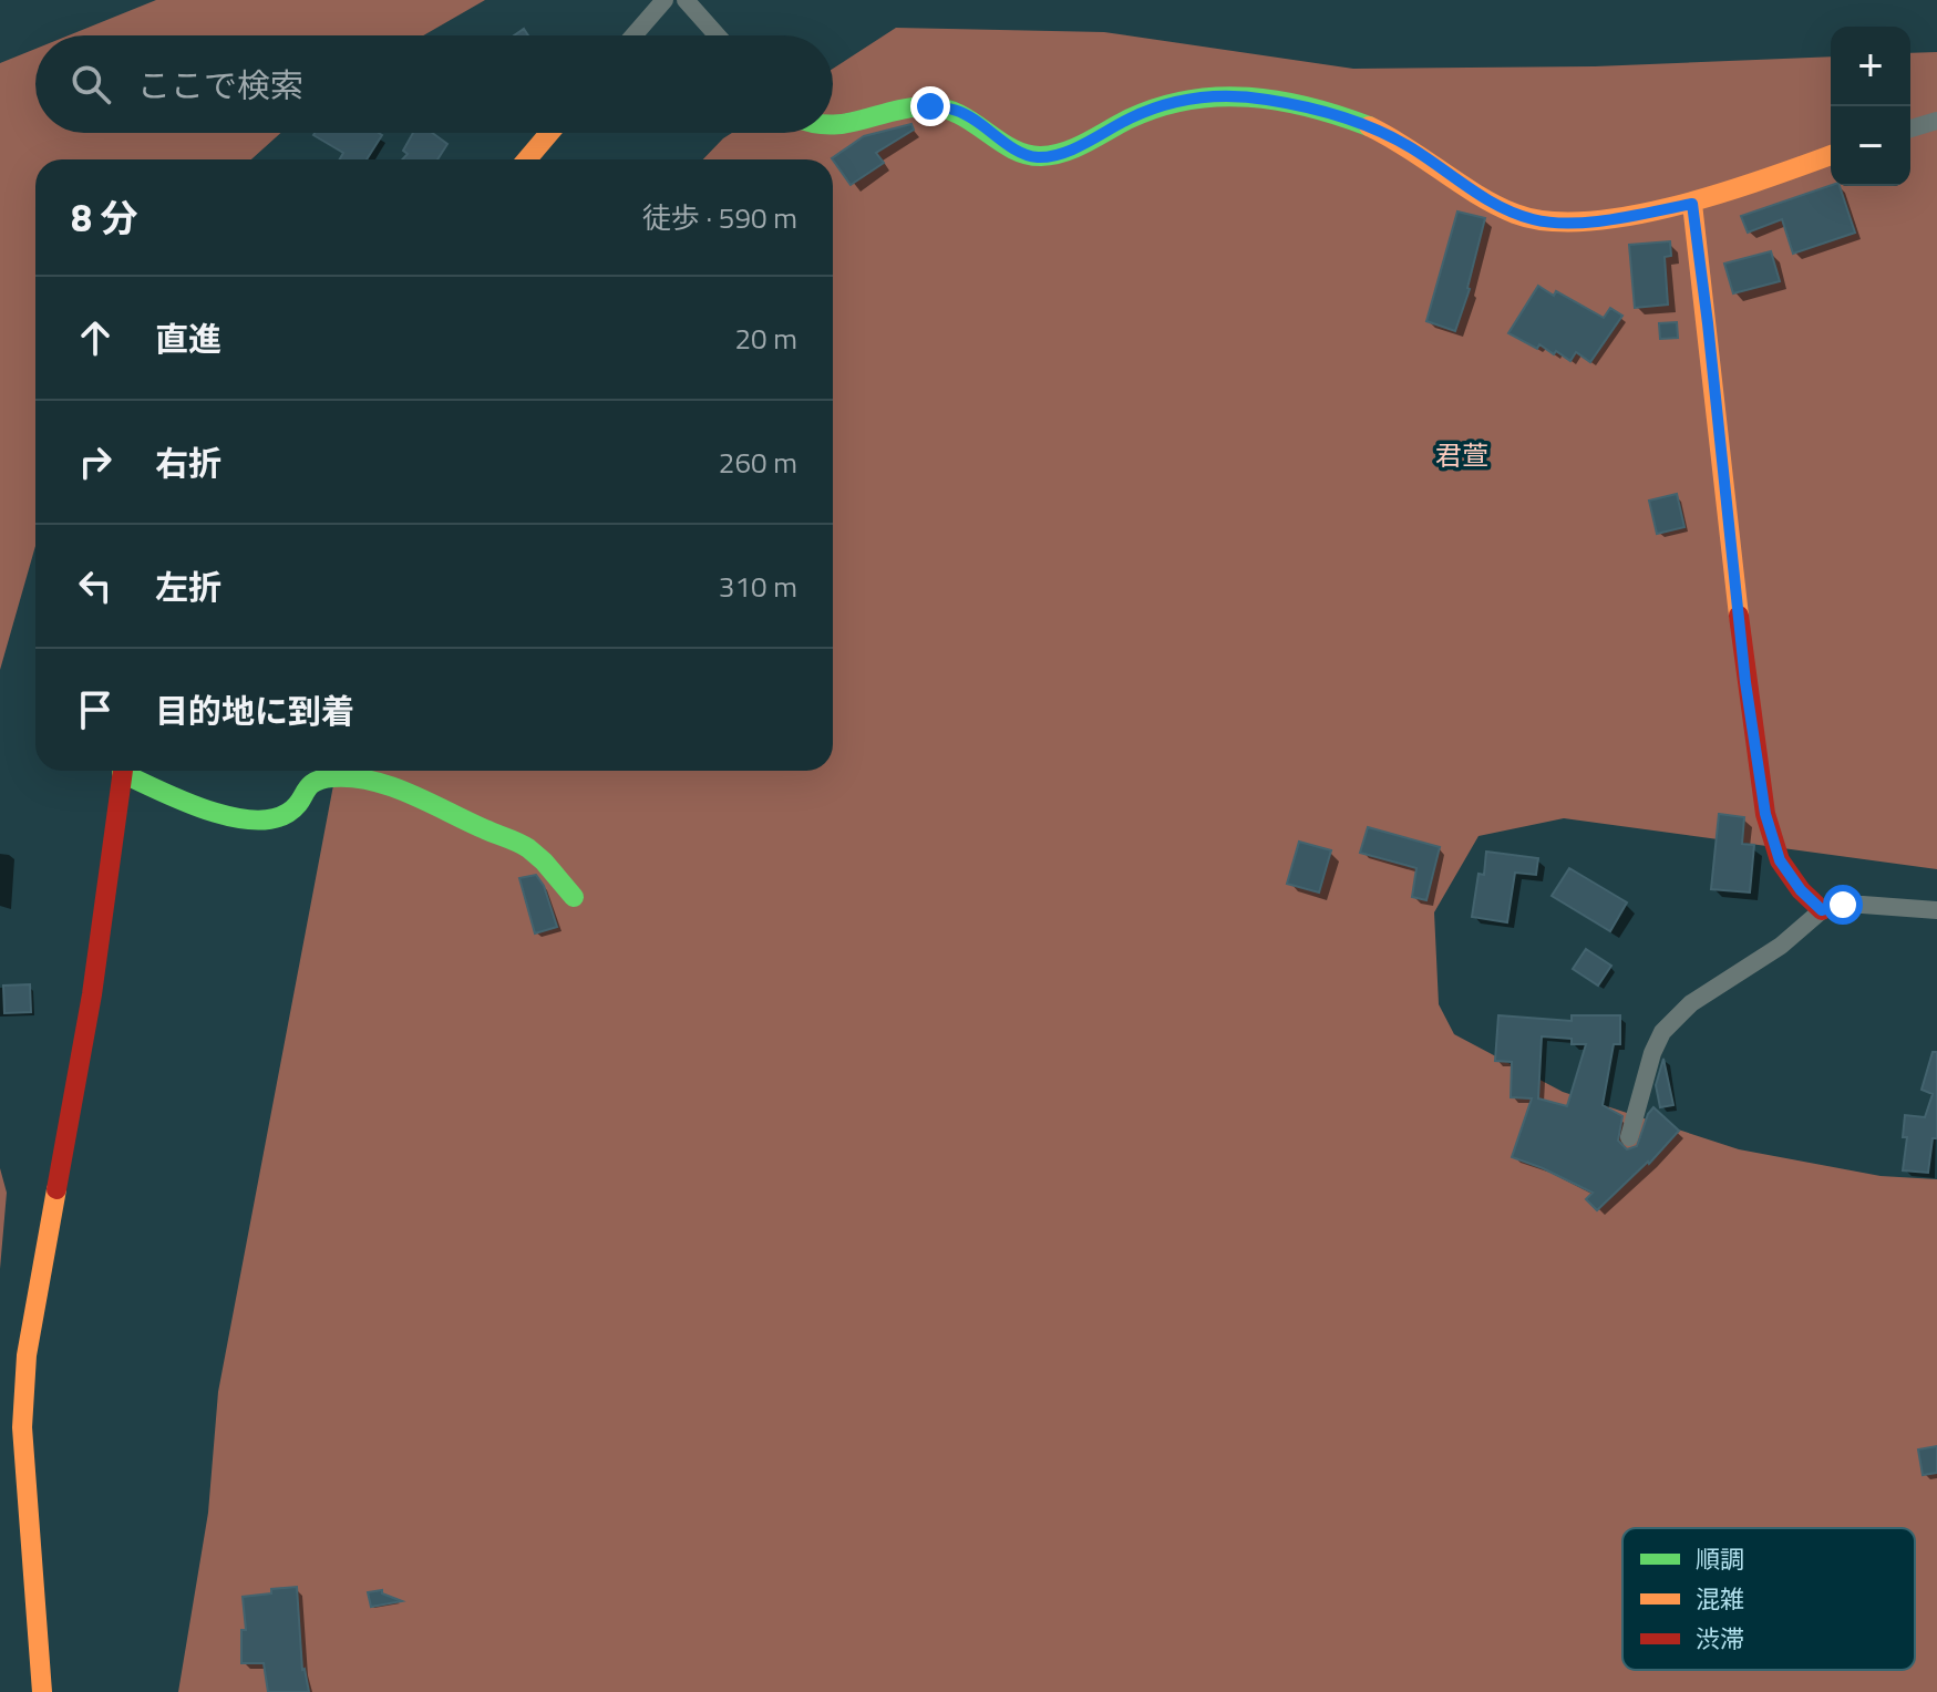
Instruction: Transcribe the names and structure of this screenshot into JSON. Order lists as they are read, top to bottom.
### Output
{
  "districts": ["君萱"],
  "legend": ["順調", "混雑", "渋滞"],
  "page": {
    "map_buttons": ["+", "−"],
    "search": "ここで検索",
    "heading": ["8 分", "徒歩 · 590 m"],
    "list": [
      ["直進", "20 m"],
      ["右折", "260 m"],
      ["左折", "310 m"],
      "目的地に到着"
    ]
  }
}
